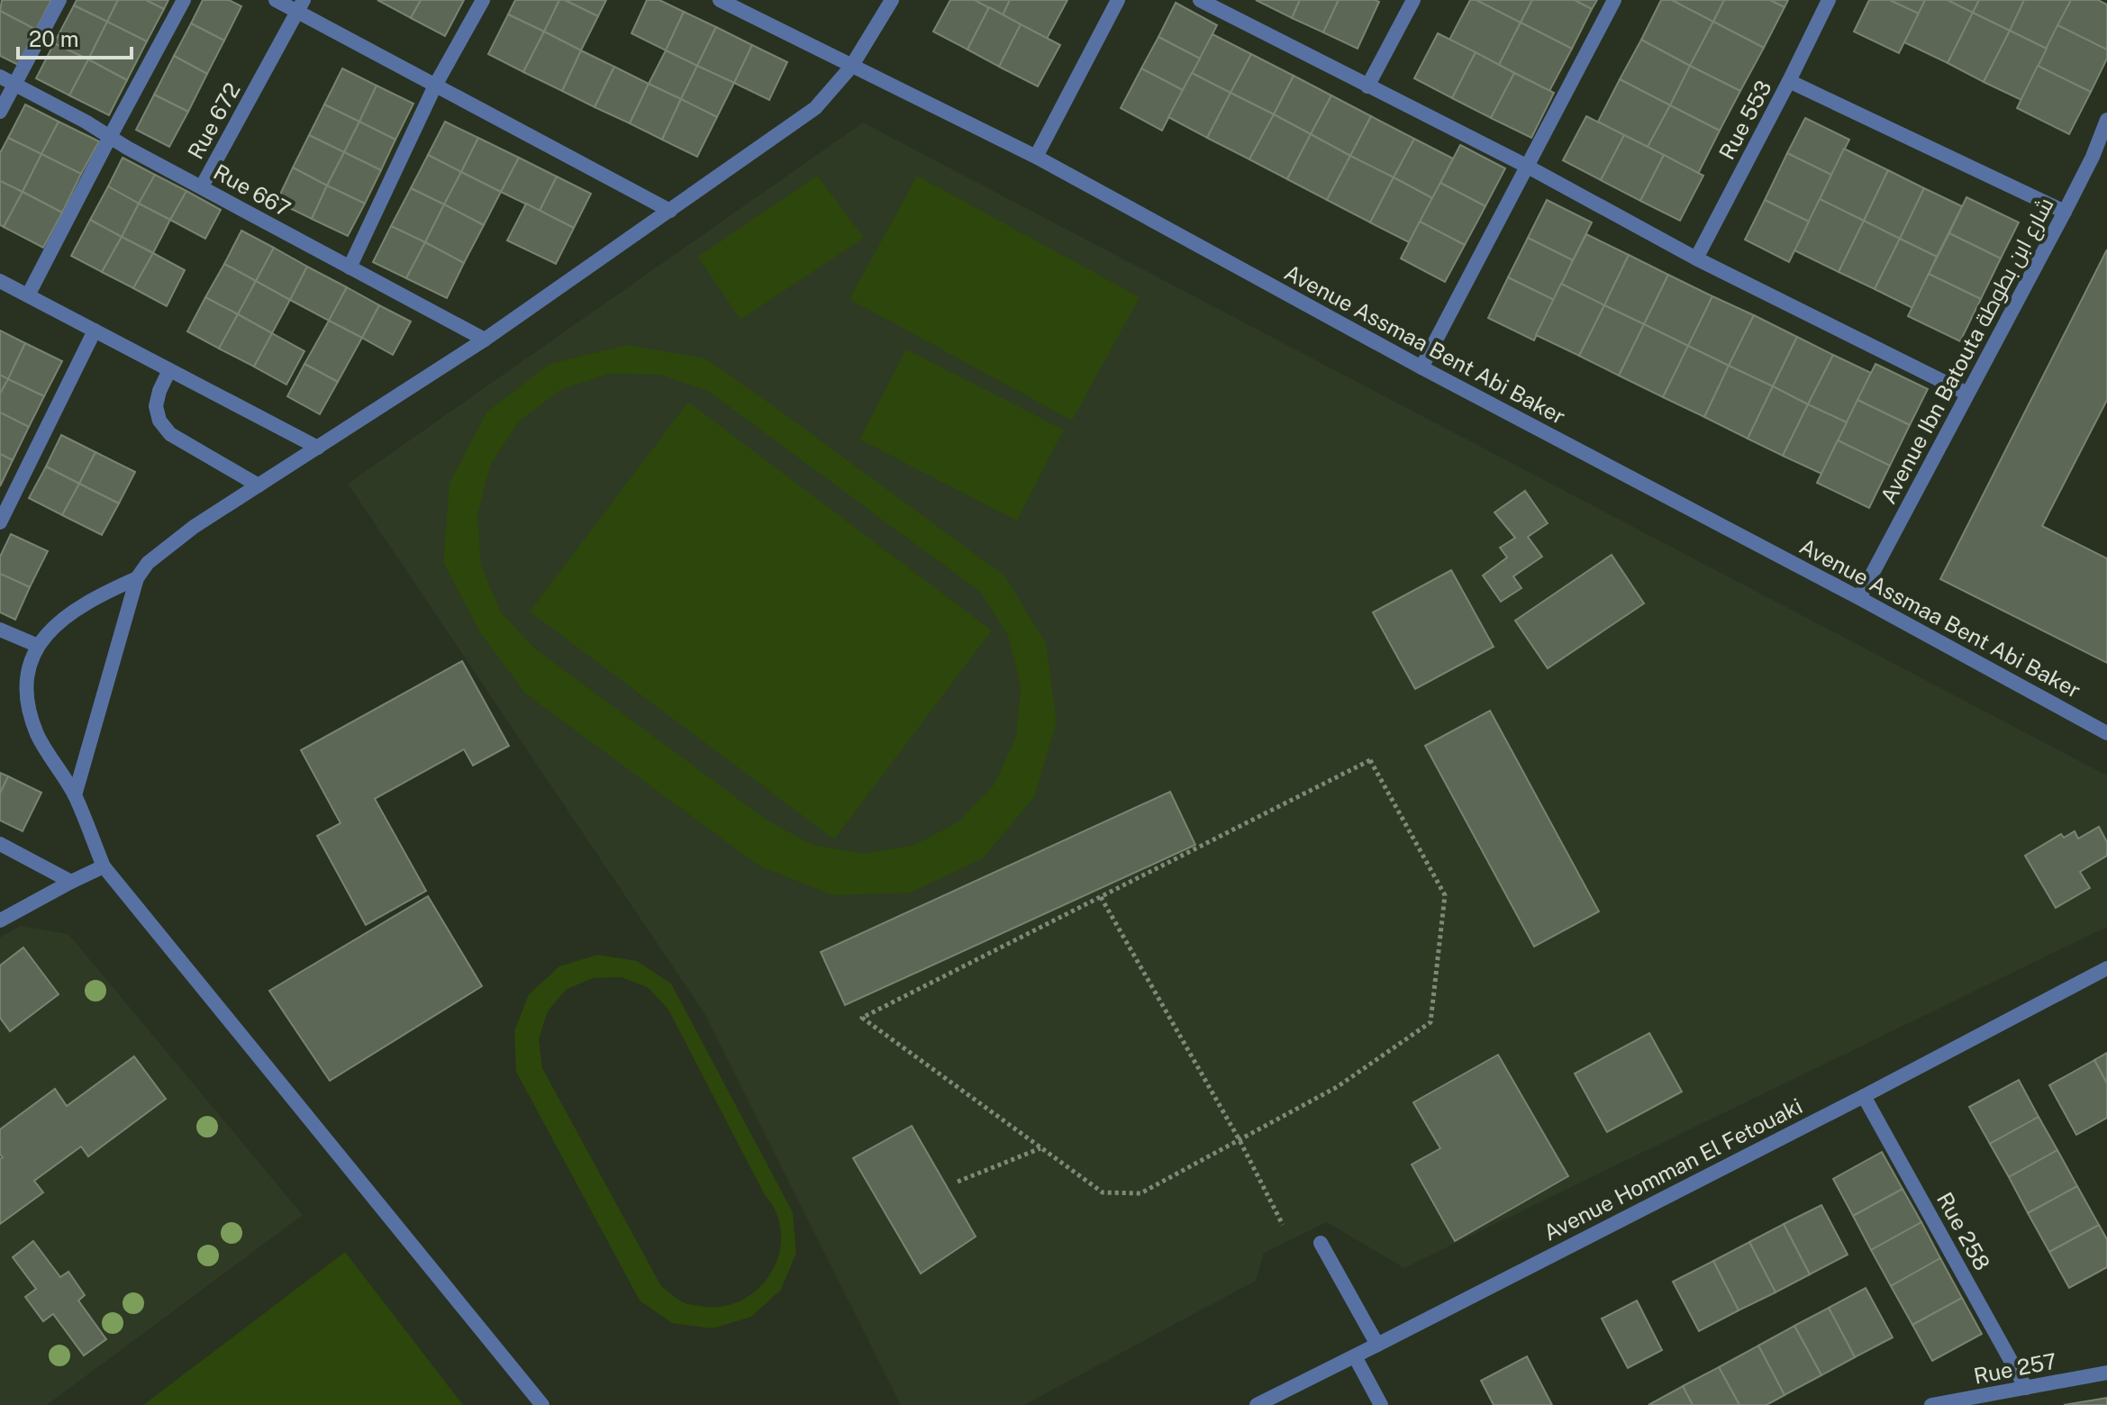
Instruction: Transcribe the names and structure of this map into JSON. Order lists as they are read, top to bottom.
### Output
{
  "streets": {
    "street": [
      "Rue 553",
      "Rue 672",
      "Rue 667",
      "Avenue Assmaa Bent Abi Baker",
      "Avenue Ibn Batouta شارع ابن بطوطة",
      "Avenue Homman El Fetouaki",
      "Rue 258",
      "Rue 257"
    ]
  },
  "crossings": [
    ["Rue 672", "Rue 667"],
    ["Avenue Assmaa Bent Abi Baker", "Avenue Ibn Batouta شارع ابن بطوطة"],
    ["Avenue Homman El Fetouaki", "Rue 258"],
    ["Rue 258", "Rue 257"]
  ],
  "scale_bar": "20 m"
}
